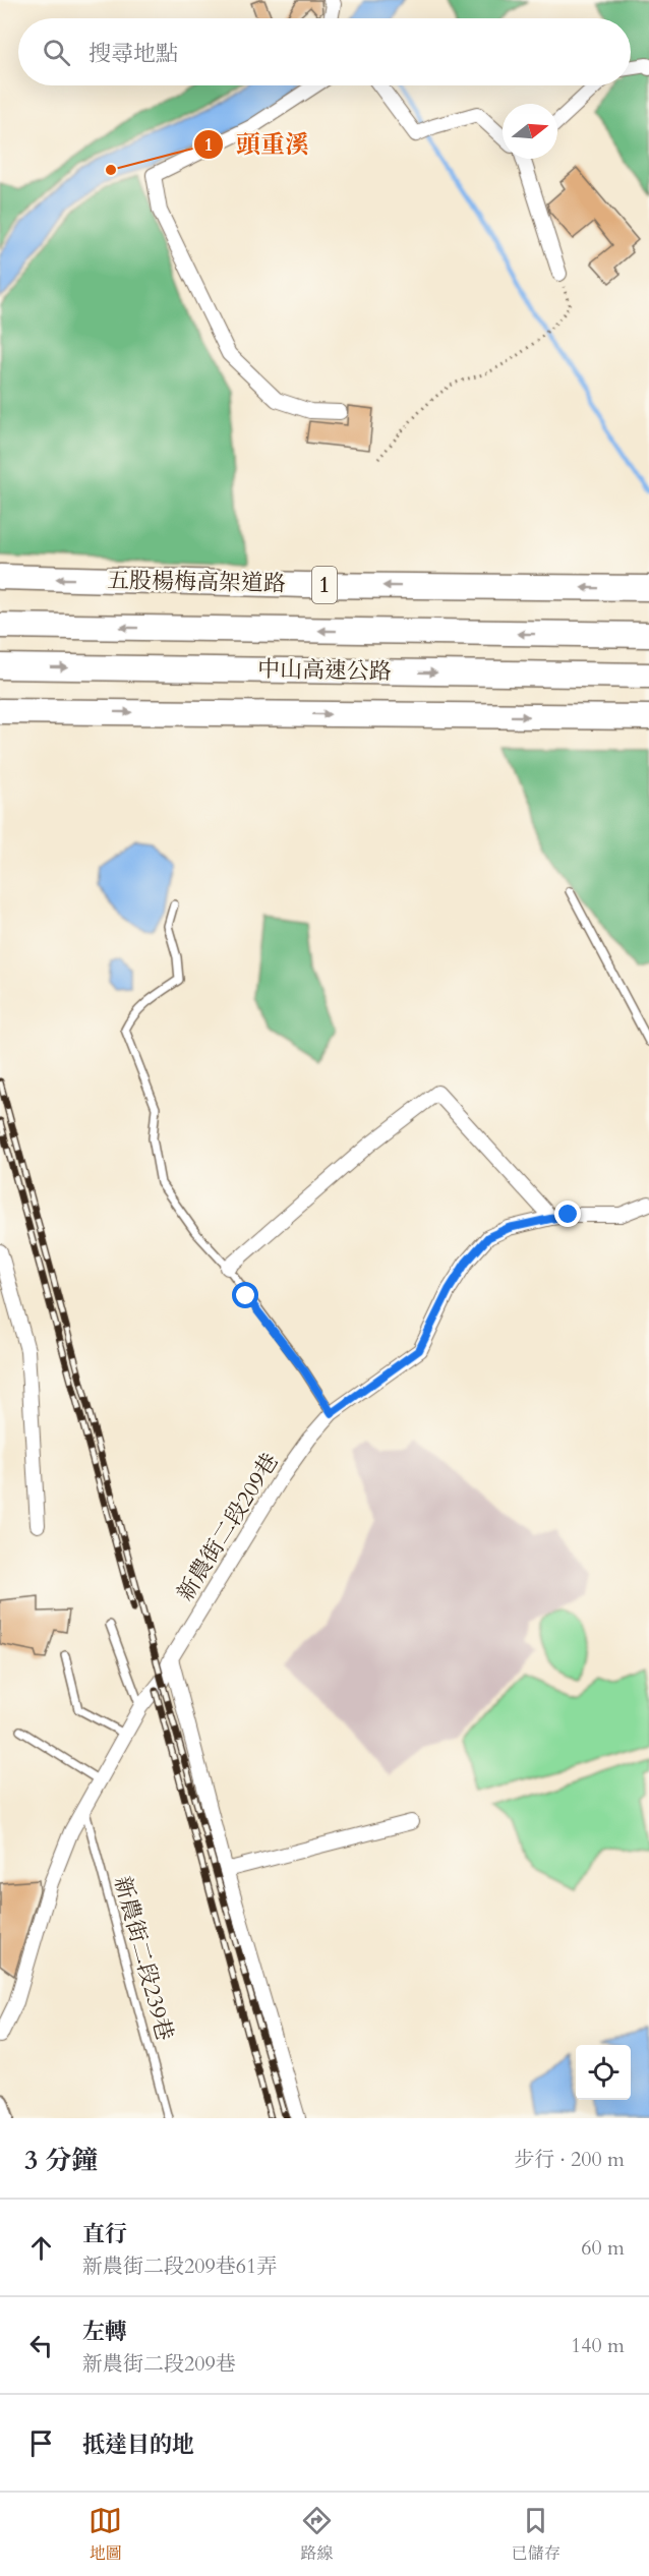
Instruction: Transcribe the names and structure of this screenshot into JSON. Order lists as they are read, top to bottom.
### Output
{
  "streets": {
    "highway": ["五股楊梅高架道路", "1", "中山高速公路"],
    "street": ["新農街二段209巷"],
    "lane": ["新農街二段239巷"]
  },
  "crossings": [
    ["新農街二段209巷", "新農街二段239巷"]
  ],
  "places": ["頭重溪"],
  "north": "right",
  "page": {
    "search": "搜尋地點",
    "heading": ["3 分鐘", "步行 · 200 m"],
    "list": [
      ["直行", "新農街二段209巷61弄", "60 m"],
      ["左轉", "新農街二段209巷", "140 m"],
      "抵達目的地"
    ],
    "nav": ["地圖", "路線", "已儲存"]
  }
}
